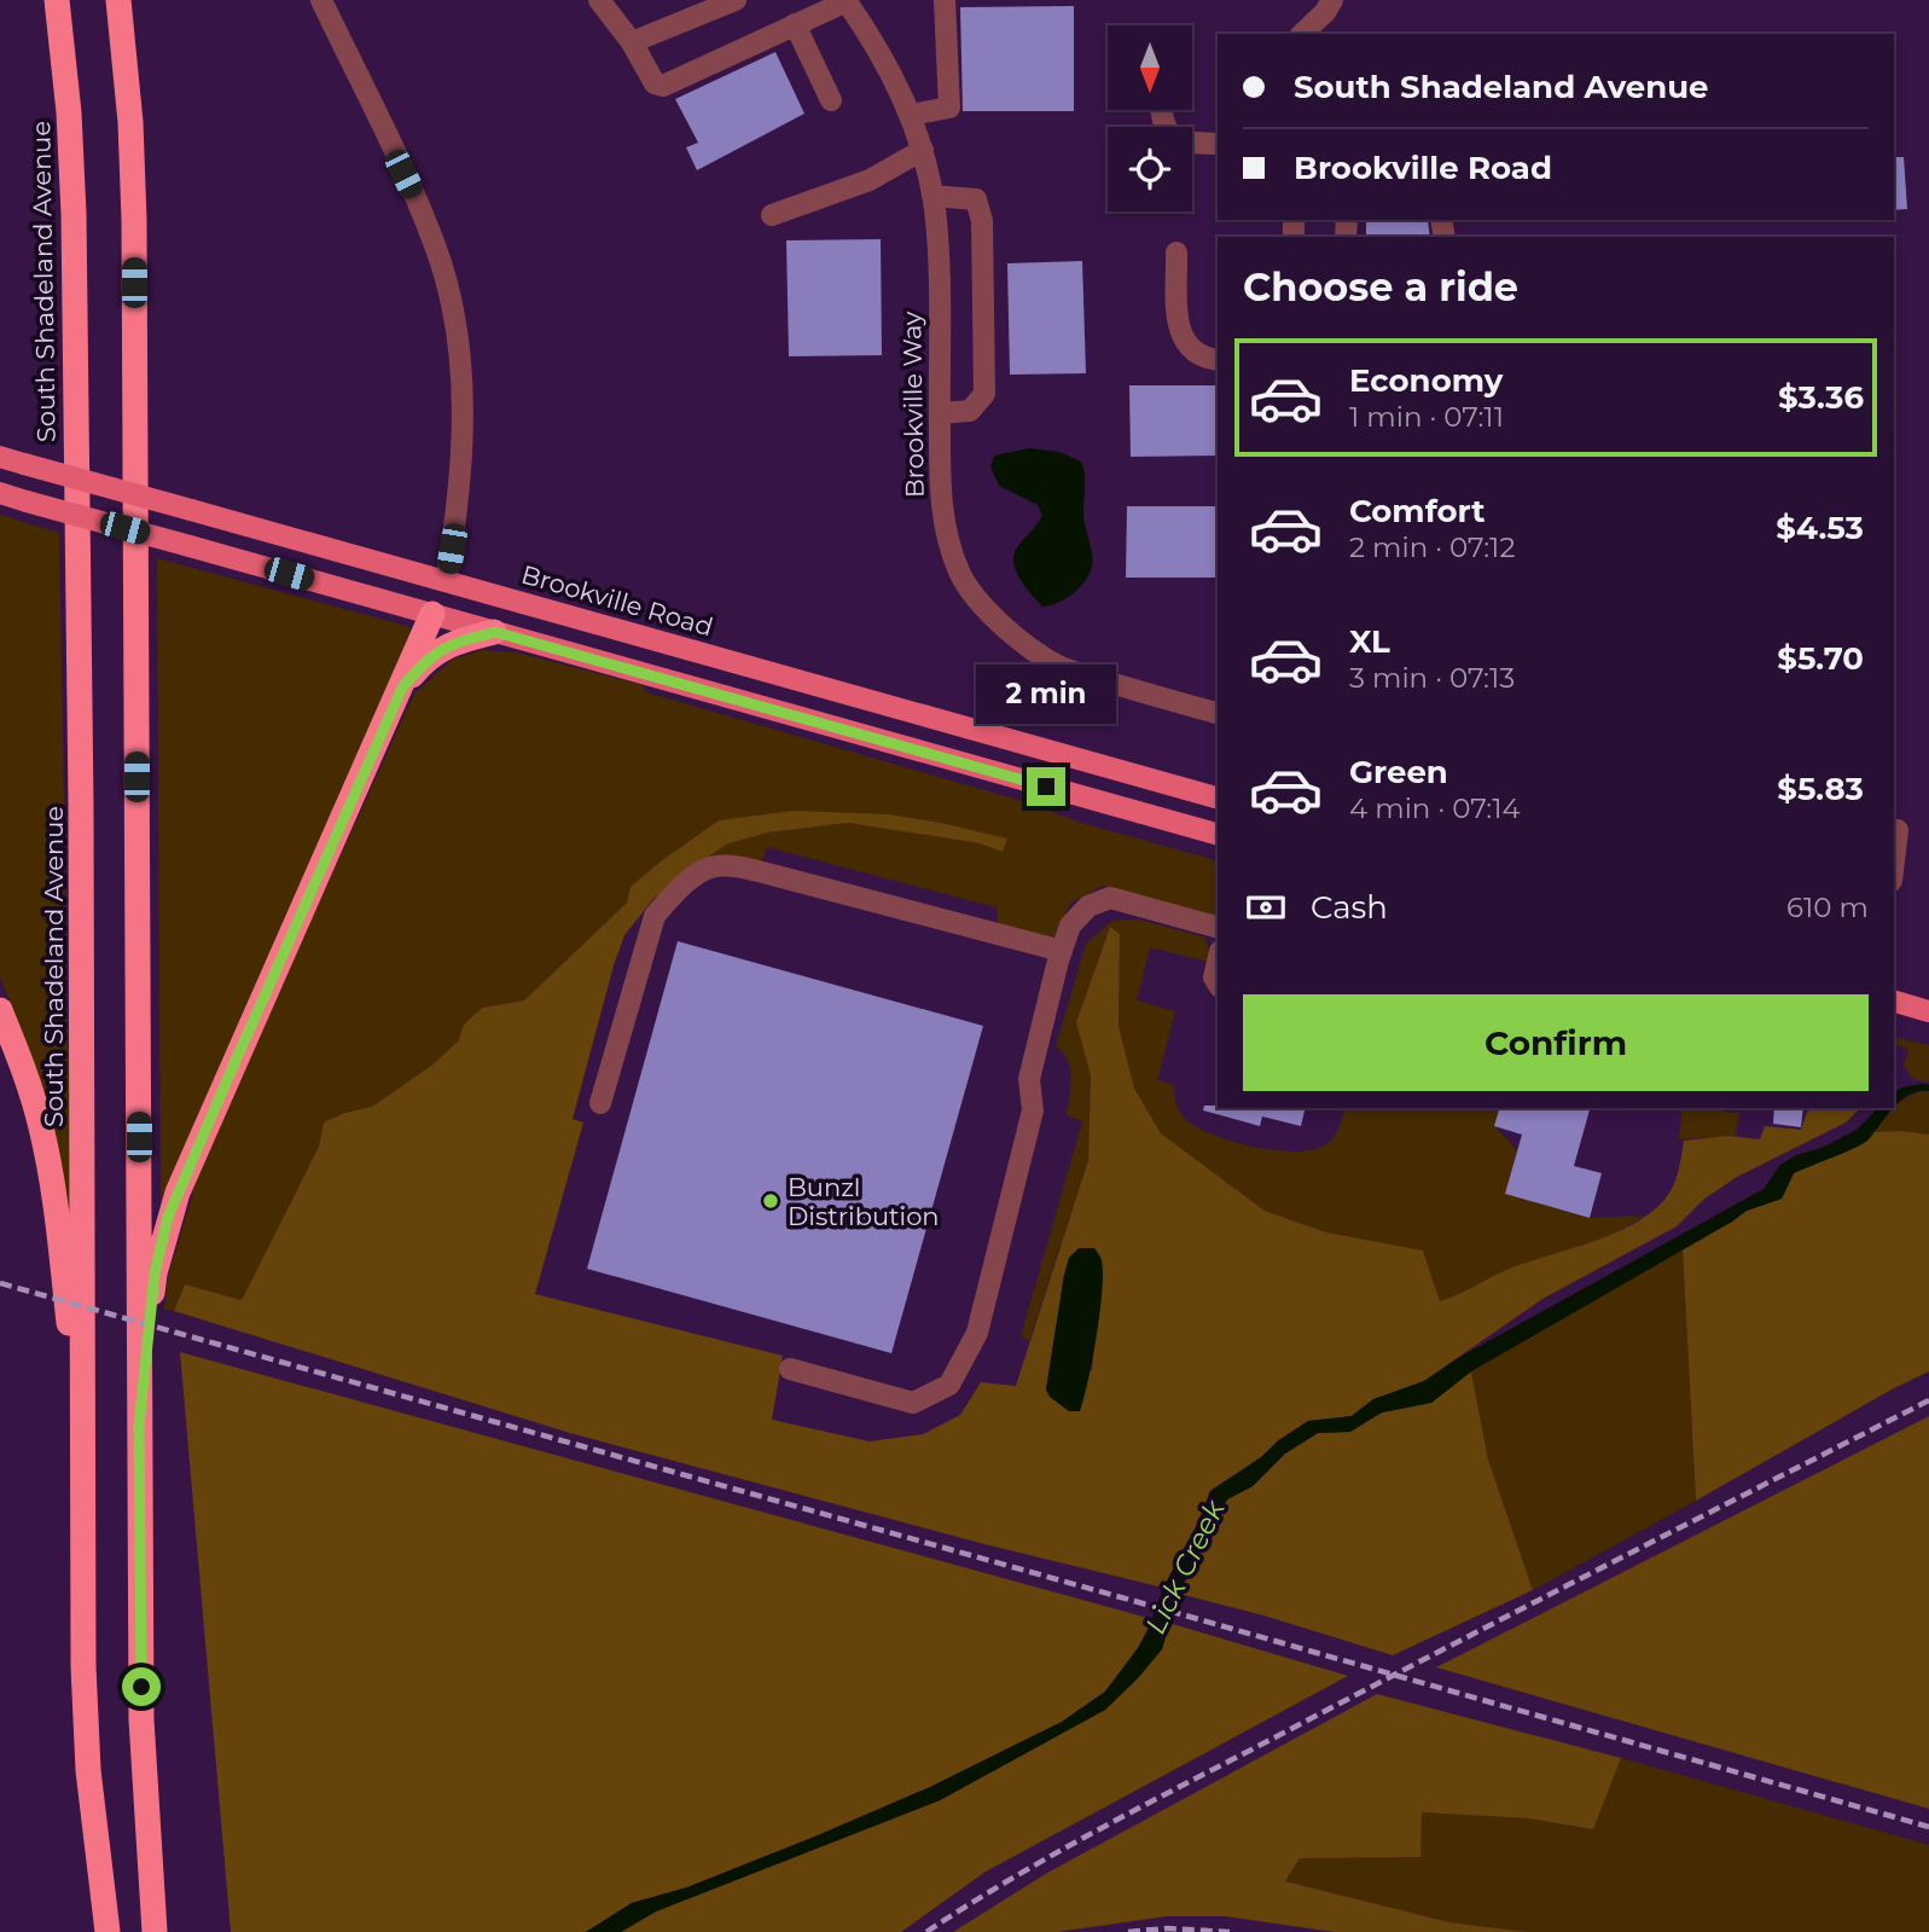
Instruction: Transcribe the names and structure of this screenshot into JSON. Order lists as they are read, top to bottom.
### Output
{
  "streets": {
    "highway": ["South Shadeland Avenue"],
    "main road": ["Brookville Road"],
    "street": ["Brookville Way"]
  },
  "water": ["Lick Creek"],
  "places": ["Bunzl Distribution"],
  "north": "bottom",
  "page": {
    "banner": ["South Shadeland Avenue", "Brookville Road"],
    "heading": "Choose a ride",
    "list": [
      {
        "name": "Economy",
        "note": "1 min · 07:11",
        "value": "$3.36"
      },
      {
        "name": "Comfort",
        "note": "2 min · 07:12",
        "value": "$4.53"
      },
      {
        "name": "XL",
        "note": "3 min · 07:13",
        "value": "$5.70"
      },
      {
        "name": "Green",
        "note": "4 min · 07:14",
        "value": "$5.83"
      }
    ],
    "bubble": "2 min",
    "pay": ["Cash", "610 m"],
    "buttons": "Confirm"
  }
}
